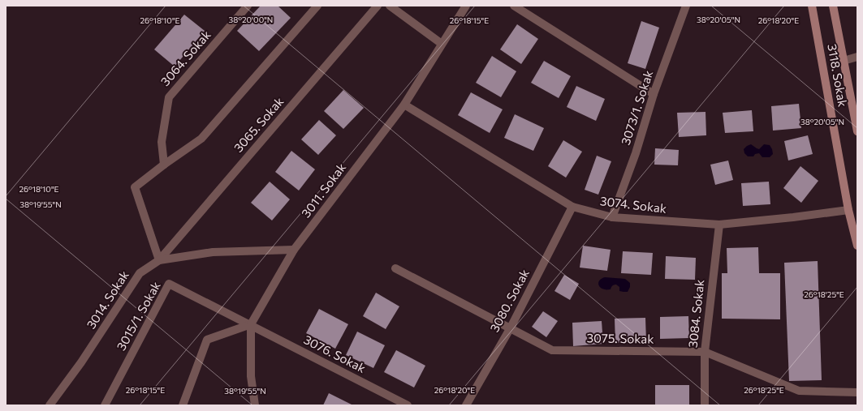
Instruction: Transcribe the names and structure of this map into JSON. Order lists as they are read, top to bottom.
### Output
{
  "streets": {
    "main road": ["3118. Sokak"],
    "street": [
      "3064. Sokak",
      "3073/1. Sokak",
      "3065. Sokak",
      "3011. Sokak",
      "3074. Sokak",
      "3014. Sokak",
      "3080. Sokak",
      "3084. Sokak",
      "3015/1. Sokak",
      "3075. Sokak",
      "3076. Sokak"
    ]
  },
  "crossings": [
    ["3118. Sokak", "3074. Sokak"],
    ["3073/1. Sokak", "3074. Sokak"],
    ["3065. Sokak", "3014. Sokak"],
    ["3011. Sokak", "3074. Sokak"],
    ["3011. Sokak", "3014. Sokak"],
    ["3011. Sokak", "3015/1. Sokak"],
    ["3011. Sokak", "3076. Sokak"],
    ["3074. Sokak", "3080. Sokak"],
    ["3074. Sokak", "3084. Sokak"],
    ["3080. Sokak", "3075. Sokak"],
    ["3084. Sokak", "3075. Sokak"],
    ["3015/1. Sokak", "3076. Sokak"]
  ],
  "coordinates": [
    "38°20'00\"N",
    "38°20'05\"N",
    "26°18'10\"E",
    "26°18'15\"E",
    "26°18'20\"E",
    "38°19'55\"N",
    "26°18'25\"E"
  ]
}
